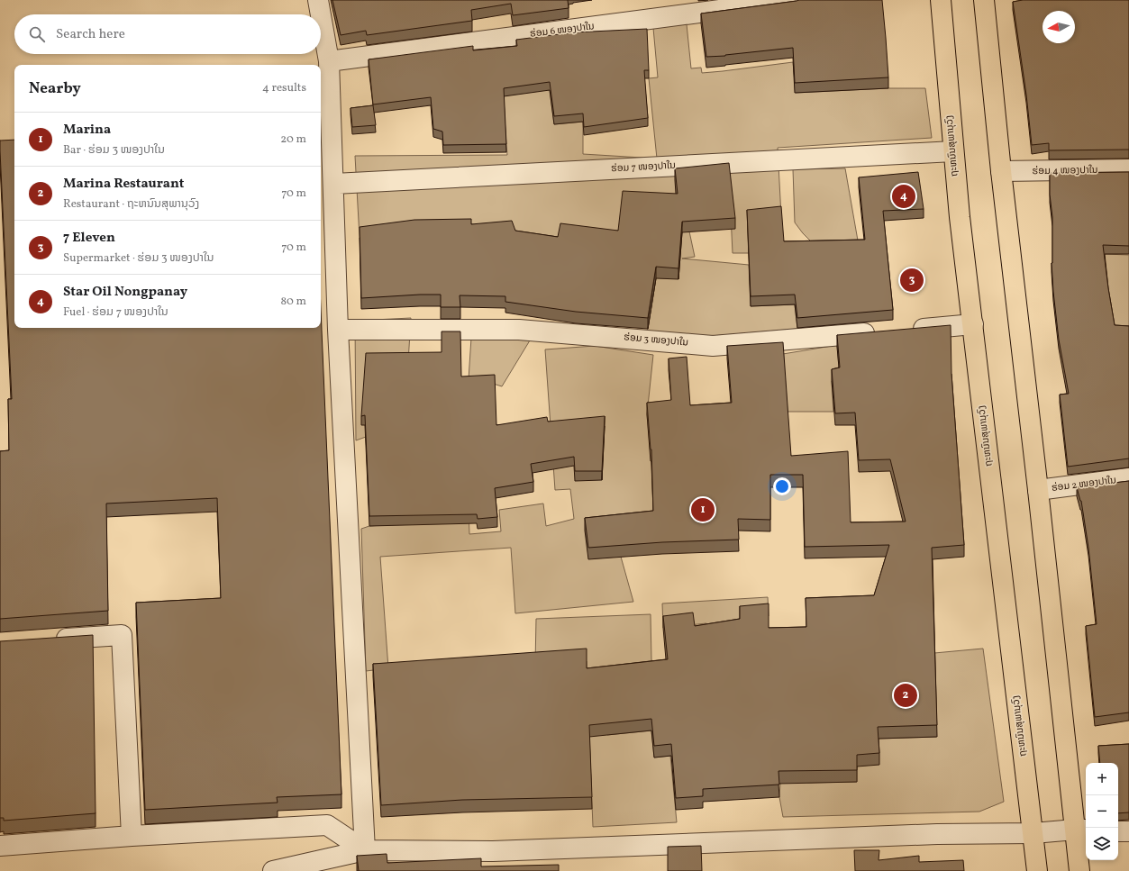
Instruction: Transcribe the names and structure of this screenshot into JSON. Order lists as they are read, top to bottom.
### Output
{
  "streets": {
    "highway": ["ຖະຫນົນສຸພານຸວົງ"],
    "street": [
      "ຮ່ອມ 6 ໜອງປາໃນ",
      "ຮ່ອມ 7 ໜອງປາໃນ",
      "ຮ່ອມ 4 ໜອງປາໃນ",
      "ຮ່ອມ 3 ໜອງປາໃນ",
      "ຮ່ອມ 2 ໜອງປາໃນ"
    ]
  },
  "crossings": [
    ["ຖະຫນົນສຸພານຸວົງ", "ຮ່ອມ 7 ໜອງປາໃນ"]
  ],
  "north": "left",
  "page": {
    "search": "Search here",
    "heading": ["Nearby", "4 results"],
    "list": [
      {
        "mark": "1",
        "name": "Marina",
        "note": "Bar · ຮ່ອມ 3 ໜອງປາໃນ",
        "value": "20 m"
      },
      {
        "mark": "2",
        "name": "Marina Restaurant",
        "note": "Restaurant · ຖະຫນົນສຸພານຸວົງ",
        "value": "70 m"
      },
      {
        "mark": "3",
        "name": "7 Eleven",
        "note": "Supermarket · ຮ່ອມ 3 ໜອງປາໃນ",
        "value": "70 m"
      },
      {
        "mark": "4",
        "name": "Star Oil Nongpanay",
        "note": "Fuel · ຮ່ອມ 7 ໜອງປາໃນ",
        "value": "80 m"
      }
    ],
    "pins": [
      "4",
      "3",
      "1",
      "2"
    ],
    "map_buttons": ["+", "−"]
  }
}
